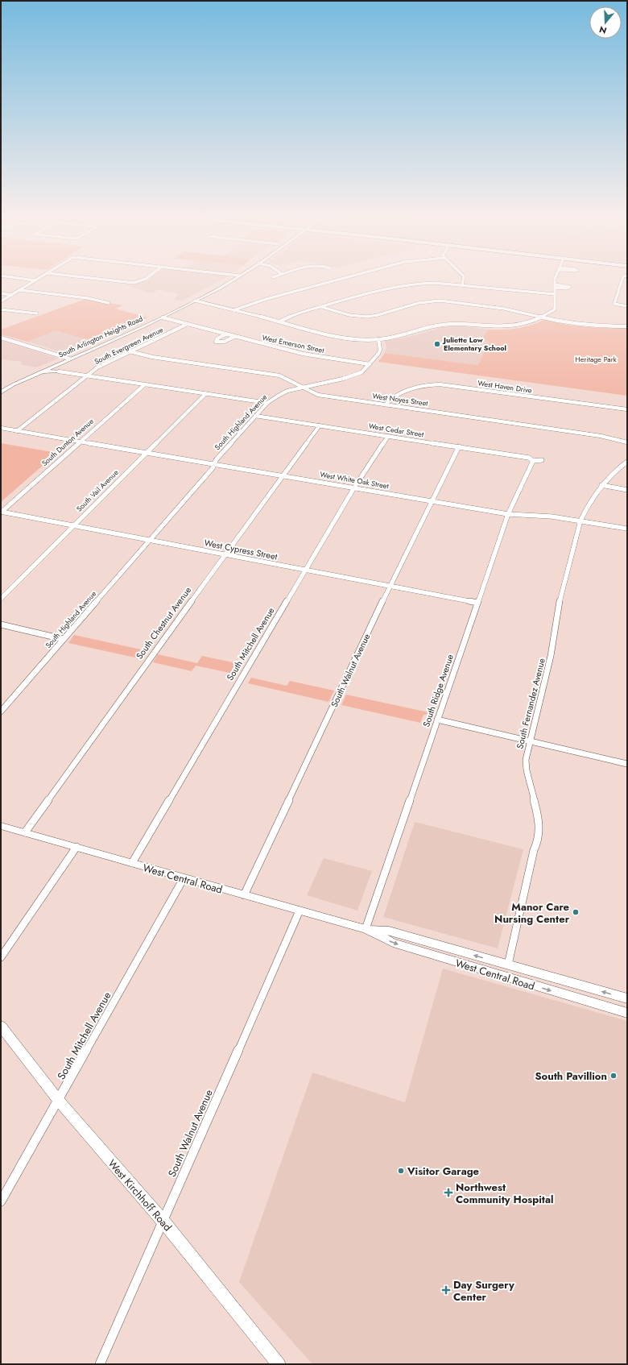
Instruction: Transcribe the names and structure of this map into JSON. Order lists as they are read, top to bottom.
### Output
{
  "streets": {
    "main road": ["South Arlington Heights Road", "West Central Road", "West Kirchhoff Road"],
    "street": [
      "West Emerson Street",
      "South Evergreen Avenue",
      "West Haven Drive",
      "West Noyes Street",
      "South Highland Avenue",
      "West Cedar Street",
      "South Dunton Avenue",
      "West White Oak Street",
      "South Vail Avenue",
      "West Cypress Street",
      "South Chestnut Avenue",
      "South Mitchell Avenue",
      "South Walnut Avenue",
      "South Ridge Avenue",
      "South Fernandez Avenue"
    ]
  },
  "crossings": [
    ["South Arlington Heights Road", "West Emerson Street"],
    ["West Emerson Street", "South Evergreen Avenue"],
    ["West Emerson Street", "South Highland Avenue"],
    ["South Evergreen Avenue", "West Noyes Street"],
    ["South Evergreen Avenue", "West White Oak Street"],
    ["West Haven Drive", "West Noyes Street"],
    ["West Noyes Street", "South Highland Avenue"],
    ["South Highland Avenue", "West Cedar Street"],
    ["South Highland Avenue", "West White Oak Street"],
    ["South Highland Avenue", "West Cypress Street"],
    ["West Cedar Street", "South Chestnut Avenue"],
    ["West Cedar Street", "South Mitchell Avenue"],
    ["West Cedar Street", "South Walnut Avenue"],
    ["West Cedar Street", "South Ridge Avenue"],
    ["South Dunton Avenue", "West White Oak Street"],
    ["South Dunton Avenue", "West Cypress Street"],
    ["West White Oak Street", "South Vail Avenue"],
    ["West White Oak Street", "South Chestnut Avenue"],
    ["West White Oak Street", "South Mitchell Avenue"],
    ["West White Oak Street", "South Walnut Avenue"],
    ["West White Oak Street", "South Ridge Avenue"],
    ["West White Oak Street", "South Fernandez Avenue"],
    ["South Vail Avenue", "West Cypress Street"],
    ["West Cypress Street", "South Chestnut Avenue"],
    ["West Cypress Street", "South Mitchell Avenue"],
    ["West Cypress Street", "South Walnut Avenue"],
    ["West Cypress Street", "South Ridge Avenue"],
    ["South Chestnut Avenue", "West Central Road"],
    ["South Mitchell Avenue", "West Central Road"],
    ["South Mitchell Avenue", "West Kirchhoff Road"],
    ["South Walnut Avenue", "West Central Road"],
    ["South Walnut Avenue", "West Kirchhoff Road"],
    ["South Ridge Avenue", "West Central Road"],
    ["South Fernandez Avenue", "West Central Road"]
  ],
  "parks": ["Heritage Park"],
  "places": {
    "other": [
      "Juliette Low Elementary School",
      "Manor Care Nursing Center",
      "South Pavillion",
      "Visitor Garage"
    ],
    "health": ["Northwest Community Hospital", "Day Surgery Center"]
  },
  "north": "bottom"
}
